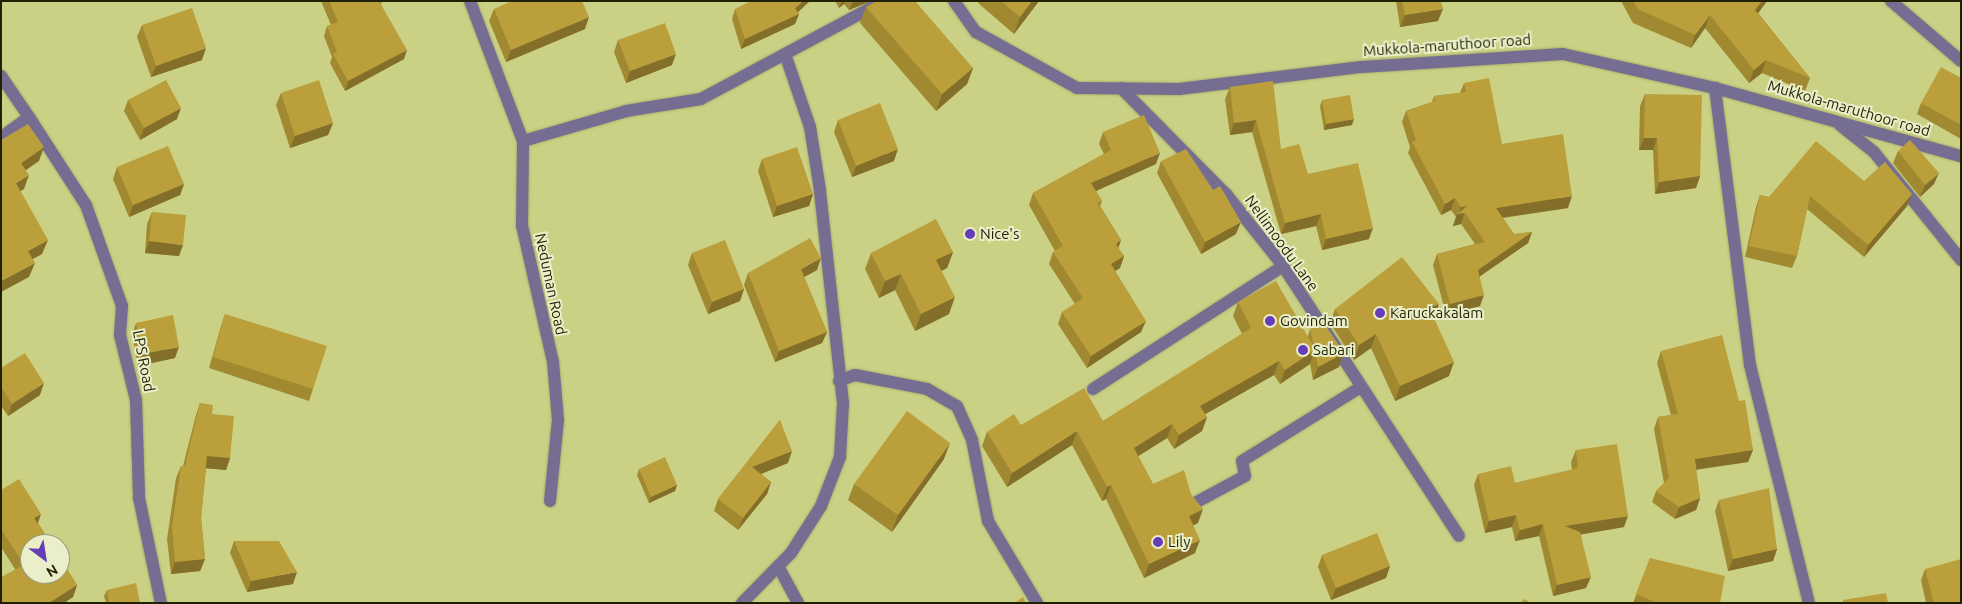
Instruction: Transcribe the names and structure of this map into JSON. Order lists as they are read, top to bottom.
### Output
{
  "streets": {
    "street": [
      "Mukkola-maruthoor road",
      "Nellimoodu Lane",
      "Neduman Road",
      "LPS Road"
    ]
  },
  "crossings": [
    ["Mukkola-maruthoor road", "Nellimoodu Lane"]
  ],
  "places": [
    "Nice's",
    "Karuckakalam",
    "Govindam",
    "Sabari",
    "Lily"
  ],
  "north": "bottom right"
}
